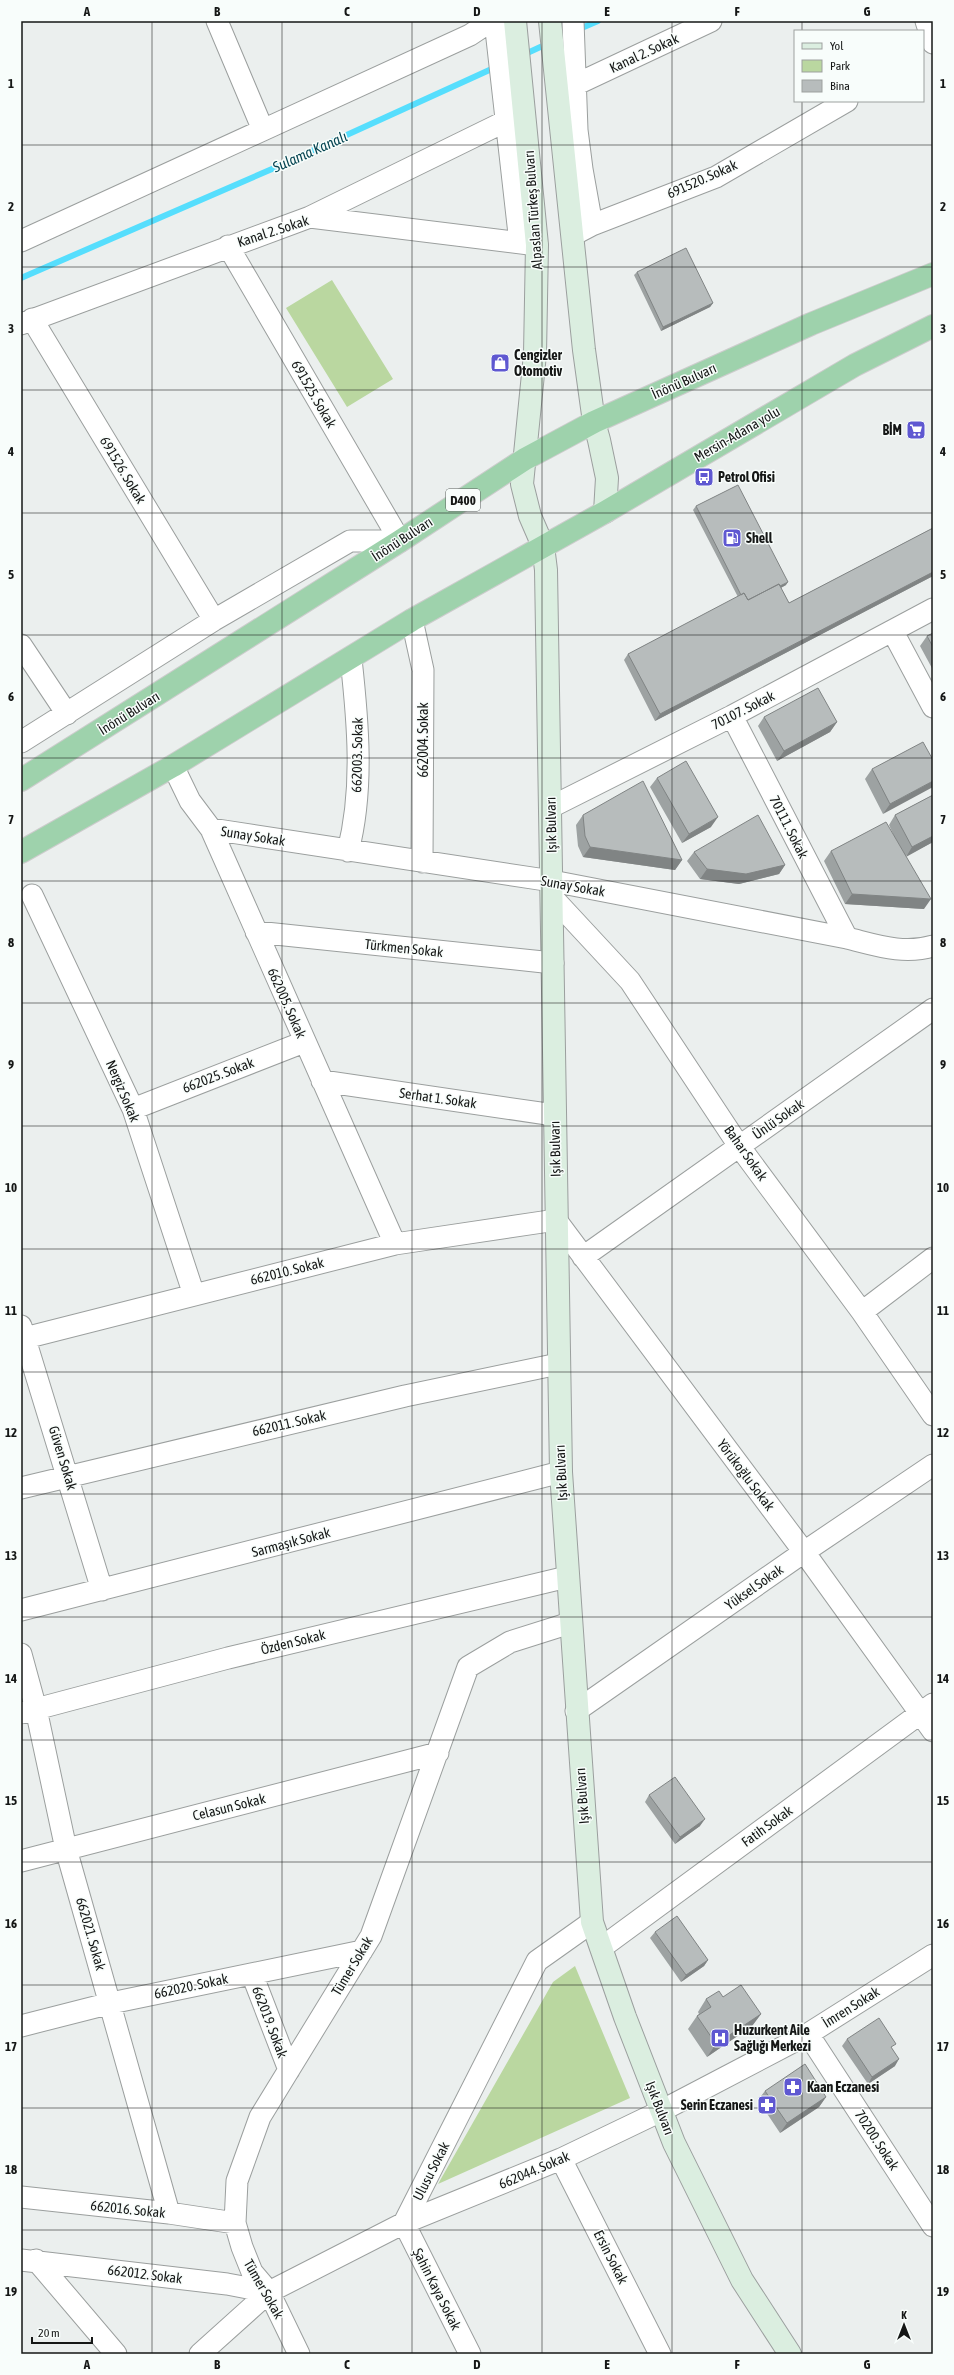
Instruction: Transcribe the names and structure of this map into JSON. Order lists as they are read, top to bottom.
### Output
{
  "streets": {
    "highway": ["İnönü Bulvarı", "Mersin-Adana yolu", "D400"],
    "main road": ["Alpaslan Türkeş Bulvarı", "Işık Bulvarı"],
    "street": [
      "Kanal 2. Sokak",
      "691520. Sokak",
      "691525. Sokak",
      "691526. Sokak",
      "70107. Sokak",
      "662004. Sokak",
      "662003. Sokak",
      "70111. Sokak",
      "Sunay Sokak",
      "Türkmen Sokak",
      "662005. Sokak",
      "662025. Sokak",
      "Nergiz Sokak",
      "Serhat 1. Sokak",
      "Ünlü Sokak",
      "Bahar Sokak",
      "662010. Sokak",
      "662011. Sokak",
      "Güven Sokak",
      "Yörükoğlu Sokak",
      "Sarmaşık Sokak",
      "Yüksel Sokak",
      "Özden Sokak",
      "Celasun Sokak",
      "Fatih Sokak",
      "662021. Sokak",
      "Tümer Sokak",
      "662020. Sokak",
      "İmren Sokak",
      "662019. Sokak",
      "70200. Sokak",
      "662044. Sokak",
      "Ulusu Sokak",
      "662016. Sokak",
      "Ersin Sokak",
      "662012. Sokak",
      "Şahin Kaya Sokak"
    ]
  },
  "crossings": [
    ["Kanal 2. Sokak", "Alpaslan Türkeş Bulvarı"],
    ["Kanal 2. Sokak", "691525. Sokak"],
    ["Kanal 2. Sokak", "691526. Sokak"],
    ["Alpaslan Türkeş Bulvarı", "İnönü Bulvarı"],
    ["Alpaslan Türkeş Bulvarı", "Mersin-Adana yolu"],
    ["Alpaslan Türkeş Bulvarı", "Işık Bulvarı"],
    ["İnönü Bulvarı", "691525. Sokak"],
    ["Mersin-Adana yolu", "Işık Bulvarı"],
    ["70107. Sokak", "Işık Bulvarı"],
    ["70107. Sokak", "70111. Sokak"],
    ["662004. Sokak", "Sunay Sokak"],
    ["662003. Sokak", "Sunay Sokak"],
    ["Işık Bulvarı", "Sunay Sokak"],
    ["Işık Bulvarı", "Türkmen Sokak"],
    ["Işık Bulvarı", "Serhat 1. Sokak"],
    ["Işık Bulvarı", "Bahar Sokak"],
    ["Işık Bulvarı", "662010. Sokak"],
    ["Işık Bulvarı", "662011. Sokak"],
    ["Işık Bulvarı", "Yörükoğlu Sokak"],
    ["Işık Bulvarı", "Sarmaşık Sokak"],
    ["Işık Bulvarı", "Yüksel Sokak"],
    ["Işık Bulvarı", "Özden Sokak"],
    ["Işık Bulvarı", "Fatih Sokak"],
    ["Işık Bulvarı", "Tümer Sokak"],
    ["Işık Bulvarı", "İmren Sokak"],
    ["Işık Bulvarı", "662044. Sokak"],
    ["Işık Bulvarı", "Ulusu Sokak"],
    ["70111. Sokak", "Sunay Sokak"],
    ["Sunay Sokak", "662005. Sokak"],
    ["Sunay Sokak", "Bahar Sokak"],
    ["Türkmen Sokak", "662005. Sokak"],
    ["662005. Sokak", "662025. Sokak"],
    ["662005. Sokak", "Serhat 1. Sokak"],
    ["662005. Sokak", "662010. Sokak"],
    ["662025. Sokak", "Nergiz Sokak"],
    ["Nergiz Sokak", "662010. Sokak"],
    ["Ünlü Sokak", "Bahar Sokak"],
    ["Ünlü Sokak", "Yörükoğlu Sokak"],
    ["662010. Sokak", "Güven Sokak"],
    ["662010. Sokak", "Yörükoğlu Sokak"],
    ["662011. Sokak", "Güven Sokak"],
    ["Güven Sokak", "Sarmaşık Sokak"],
    ["Yörükoğlu Sokak", "Yüksel Sokak"],
    ["Yörükoğlu Sokak", "Fatih Sokak"],
    ["Özden Sokak", "662021. Sokak"],
    ["Celasun Sokak", "662021. Sokak"],
    ["Celasun Sokak", "Tümer Sokak"],
    ["662021. Sokak", "662020. Sokak"],
    ["662021. Sokak", "662016. Sokak"],
    ["Tümer Sokak", "662020. Sokak"],
    ["Tümer Sokak", "662019. Sokak"],
    ["Tümer Sokak", "662016. Sokak"],
    ["Tümer Sokak", "662012. Sokak"],
    ["662020. Sokak", "662019. Sokak"],
    ["İmren Sokak", "70200. Sokak"],
    ["İmren Sokak", "662044. Sokak"],
    ["662044. Sokak", "Ulusu Sokak"],
    ["662044. Sokak", "Ersin Sokak"],
    ["662044. Sokak", "Şahin Kaya Sokak"],
    ["Ulusu Sokak", "Şahin Kaya Sokak"]
  ],
  "water": ["Sulama Kanalı"],
  "places": {
    "shop": ["Cengizler Otomotiv"],
    "supermarket": ["BİM"],
    "bus stop": ["Petrol Ofisi"],
    "fuel station": ["Shell"],
    "hospital": ["Huzurkent Aile Sağlığı Merkezi"],
    "pharmacy": ["Kaan Eczanesi", "Serin Eczanesi"]
  },
  "legend": ["Yol", "Park", "Bina"],
  "scale_bar": "20 m",
  "north": "top",
  "grid": {
    "columns": [
      "A",
      "B",
      "C",
      "D",
      "E",
      "F",
      "G"
    ],
    "rows": [
      "1",
      "2",
      "3",
      "4",
      "5",
      "6",
      "7",
      "8",
      "9",
      "10",
      "11",
      "12",
      "13",
      "14",
      "15",
      "16",
      "17",
      "18",
      "19"
    ]
  }
}
